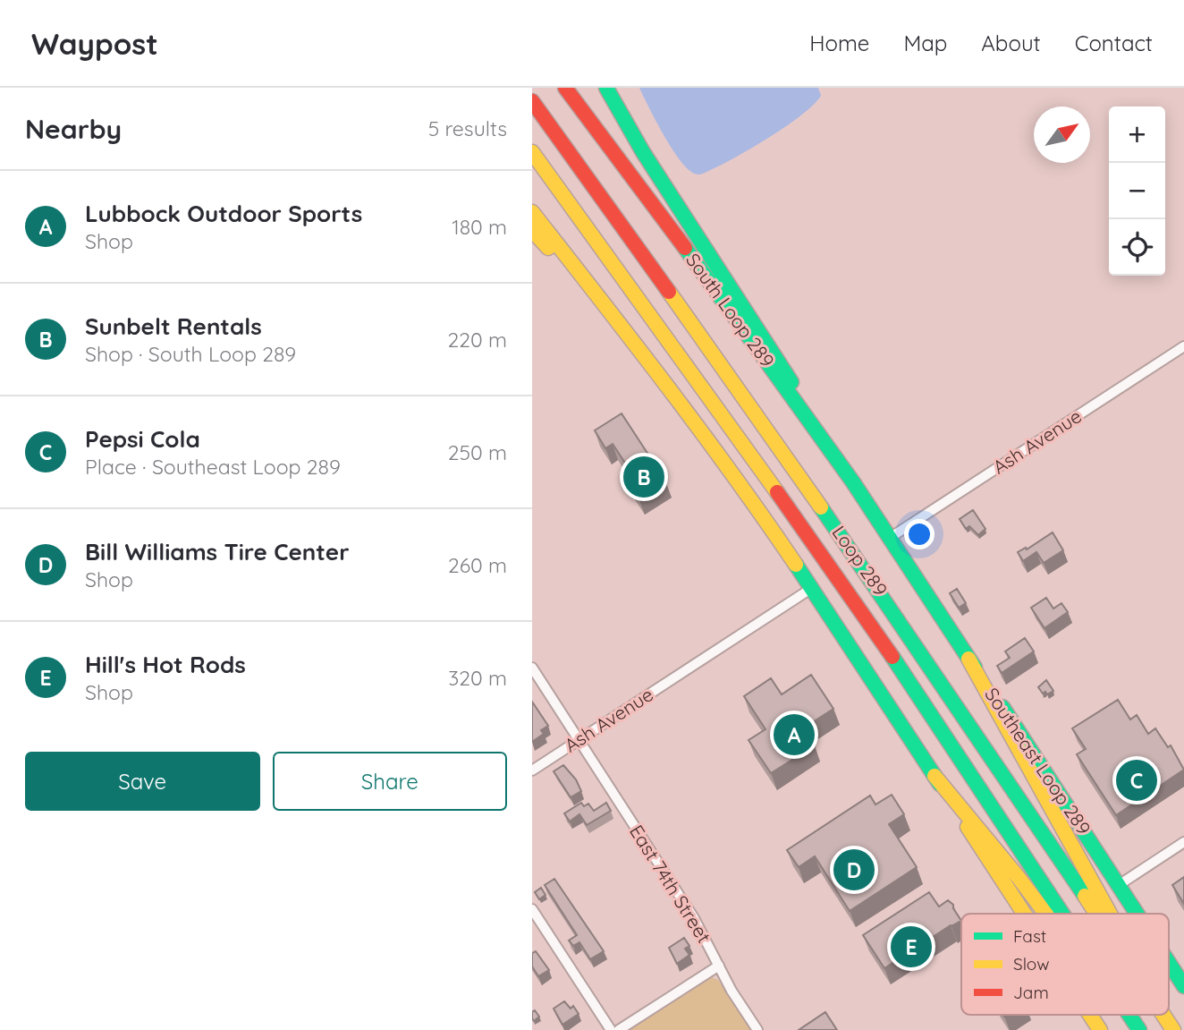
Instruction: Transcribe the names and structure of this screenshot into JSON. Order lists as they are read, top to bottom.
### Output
{
  "streets": {
    "main road": ["South Loop 289", "Loop 289", "Southeast Loop 289"],
    "street": ["Ash Avenue", "East 74th Street"]
  },
  "crossings": [
    ["South Loop 289", "Ash Avenue"],
    ["South Loop 289", "Southeast Loop 289"],
    ["Ash Avenue", "Southeast Loop 289"],
    ["Ash Avenue", "East 74th Street"]
  ],
  "legend": ["Fast", "Slow", "Jam"],
  "north": "top right",
  "page": {
    "header": "Waypost",
    "nav": [
      "Home",
      "Map",
      "About",
      "Contact"
    ],
    "heading": ["Nearby", "5 results"],
    "map_buttons": ["+", "−"],
    "list": [
      {
        "mark": "A",
        "name": "Lubbock Outdoor Sports",
        "note": "Shop",
        "value": "180 m"
      },
      {
        "mark": "B",
        "name": "Sunbelt Rentals",
        "note": "Shop · South Loop 289",
        "value": "220 m"
      },
      {
        "mark": "C",
        "name": "Pepsi Cola",
        "note": "Place · Southeast Loop 289",
        "value": "250 m"
      },
      {
        "mark": "D",
        "name": "Bill Williams Tire Center",
        "note": "Shop",
        "value": "260 m"
      },
      {
        "mark": "E",
        "name": "Hill's Hot Rods",
        "note": "Shop",
        "value": "320 m"
      }
    ],
    "pins": [
      "B",
      "A",
      "C",
      "D",
      "E"
    ],
    "buttons": ["Save", "Share"]
  }
}
